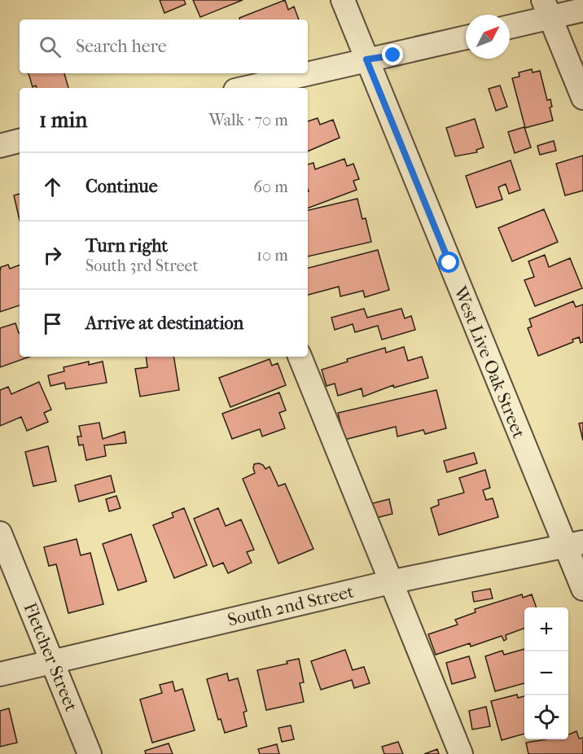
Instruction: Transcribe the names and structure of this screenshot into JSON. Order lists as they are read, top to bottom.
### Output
{
  "streets": {
    "street": ["West Live Oak Street", "South 2nd Street", "Fletcher Street"]
  },
  "crossings": [
    ["West Live Oak Street", "South 2nd Street"],
    ["South 2nd Street", "Fletcher Street"]
  ],
  "north": "top right",
  "page": {
    "search": "Search here",
    "heading": ["1 min", "Walk · 70 m"],
    "list": [
      ["Continue", "60 m"],
      ["Turn right", "South 3rd Street", "10 m"],
      "Arrive at destination"
    ],
    "map_buttons": ["+", "−"]
  }
}
